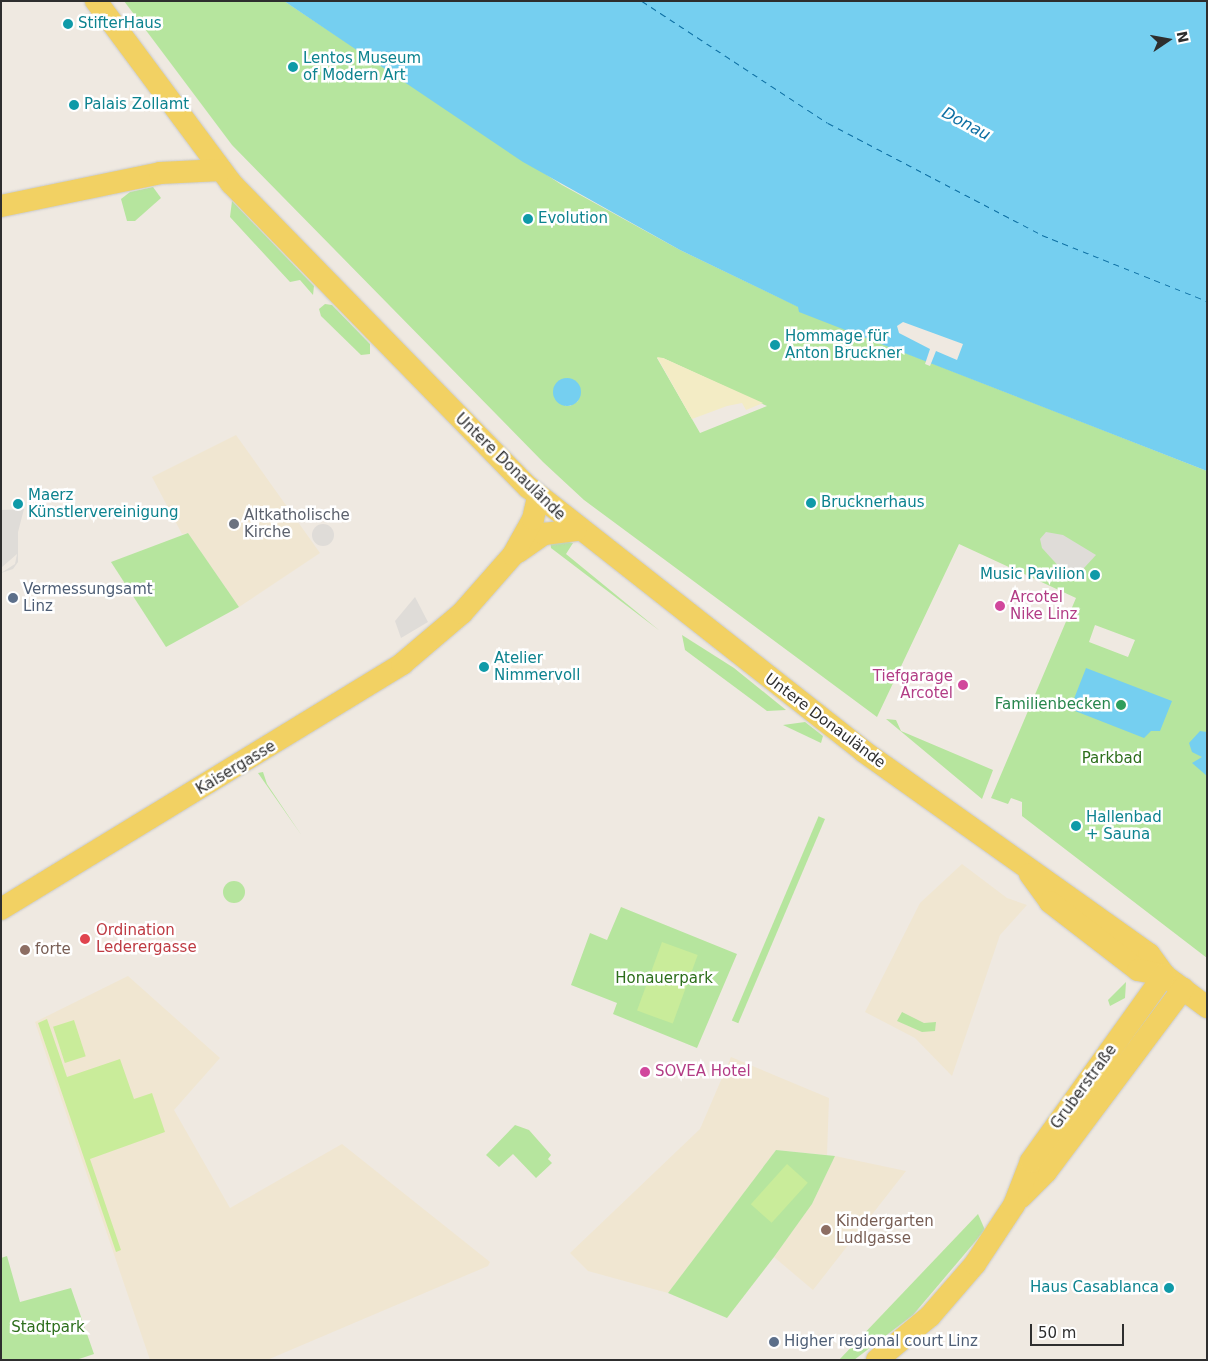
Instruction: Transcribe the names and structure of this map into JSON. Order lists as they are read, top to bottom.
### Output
{
  "streets": {
    "main road": ["Untere Donaulände", "Kaisergasse", "Gruberstraße"]
  },
  "crossings": [
    ["Untere Donaulände", "Gruberstraße"]
  ],
  "water": ["Donau"],
  "parks": ["Parkbad", "Honauerpark", "Stadtpark"],
  "places": [
    "StifterHaus",
    "Lentos Museum of Modern Art",
    "Palais Zollamt",
    "Evolution",
    "Hommage für Anton Bruckner",
    "Brucknerhaus",
    "Maerz Künstlervereinigung",
    "Altkatholische Kirche",
    "Music Pavilion",
    "Vermessungsamt Linz",
    "Arcotel Nike Linz",
    "Atelier Nimmervoll",
    "Tiefgarage Arcotel",
    "Familienbecken",
    "Hallenbad + Sauna",
    "Ordination Lederergasse",
    "forte",
    "SOVEA Hotel",
    "Kindergarten Ludlgasse",
    "Haus Casablanca",
    "Higher regional court Linz"
  ],
  "scale_bar": "50 m",
  "north": "right"
}
